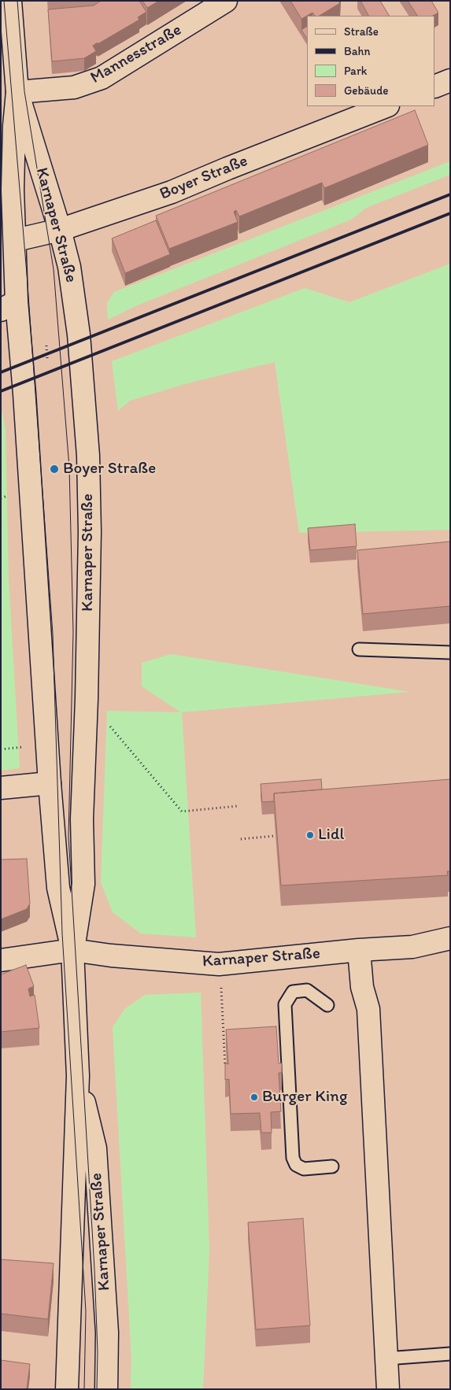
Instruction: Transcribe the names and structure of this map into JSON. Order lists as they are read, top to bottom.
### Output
{
  "streets": {
    "main road": ["Mannesstraße", "Boyer Straße", "Karnaper Straße"]
  },
  "crossings": [
    ["Mannesstraße", "Karnaper Straße"],
    ["Boyer Straße", "Karnaper Straße"]
  ],
  "places": ["Boyer Straße", "Lidl", "Burger King"],
  "legend": [
    "Straße",
    "Bahn",
    "Park",
    "Gebäude"
  ]
}
